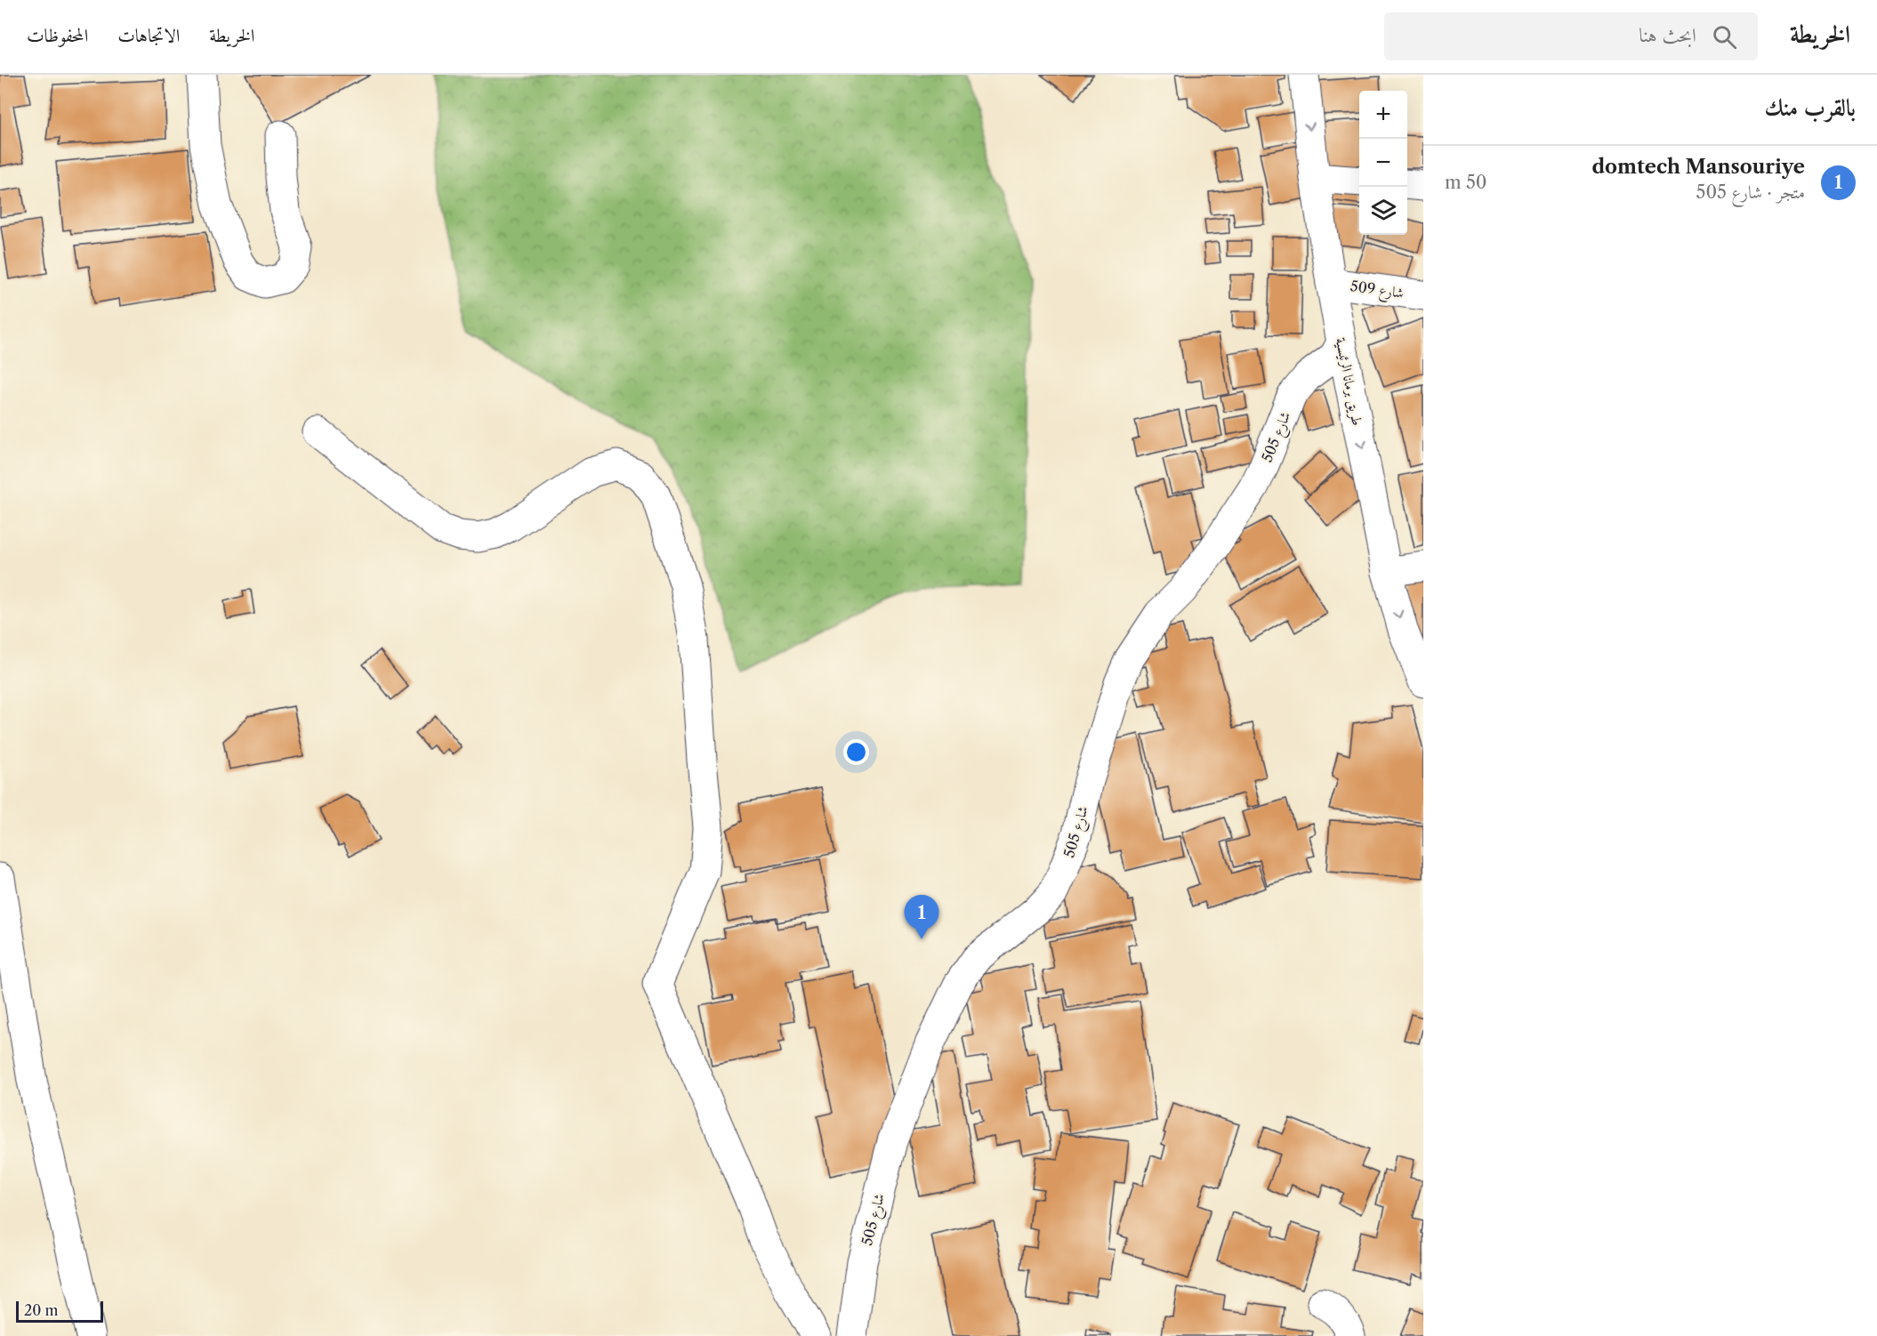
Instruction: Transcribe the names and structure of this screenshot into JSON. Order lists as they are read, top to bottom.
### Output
{
  "streets": {
    "street": ["شارع 509", "طريق برمانا الرئيسية", "شارع 505"]
  },
  "crossings": [
    ["شارع 509", "طريق برمانا الرئيسية"],
    ["طريق برمانا الرئيسية", "شارع 505"]
  ],
  "one_way": ["طريق برمانا الرئيسية"],
  "scale_bar": "20 m",
  "page": {
    "header": "الخريطة",
    "search": "ابحث هنا",
    "nav": ["الخريطة", "الاتجاهات", "المحفوظات"],
    "heading": "بالقرب منك",
    "map_buttons": ["+", "−"],
    "list": [
      {
        "mark": "1",
        "name": "domtech Mansouriye",
        "note": "متجر · شارع 505",
        "value": "50 m"
      }
    ],
    "pins": "1",
    "scale": "20 m"
  }
}
